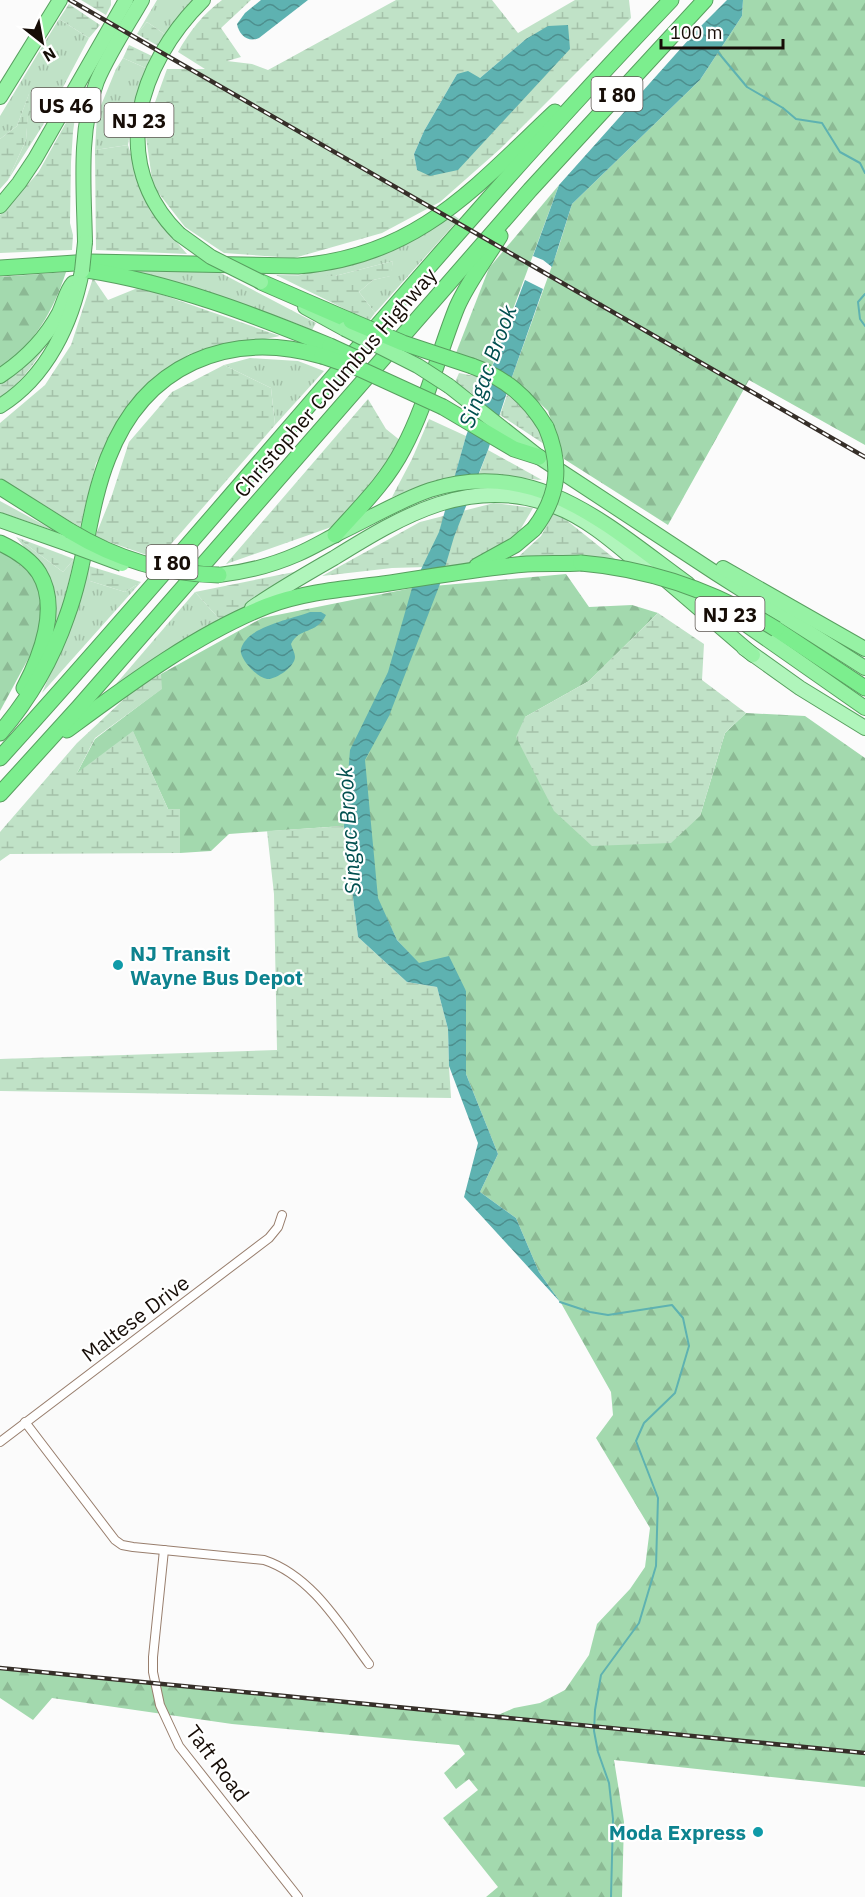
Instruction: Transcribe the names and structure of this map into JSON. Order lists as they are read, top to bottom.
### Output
{
  "streets": {
    "highway": [
      "I 80",
      "US 46",
      "NJ 23",
      "Christopher Columbus Highway"
    ],
    "street": ["Maltese Drive", "Taft Road"]
  },
  "water": ["Singac Brook"],
  "places": ["NJ Transit Wayne Bus Depot", "Moda Express"],
  "scale_bar": "100 m",
  "north": "bottom right"
}
